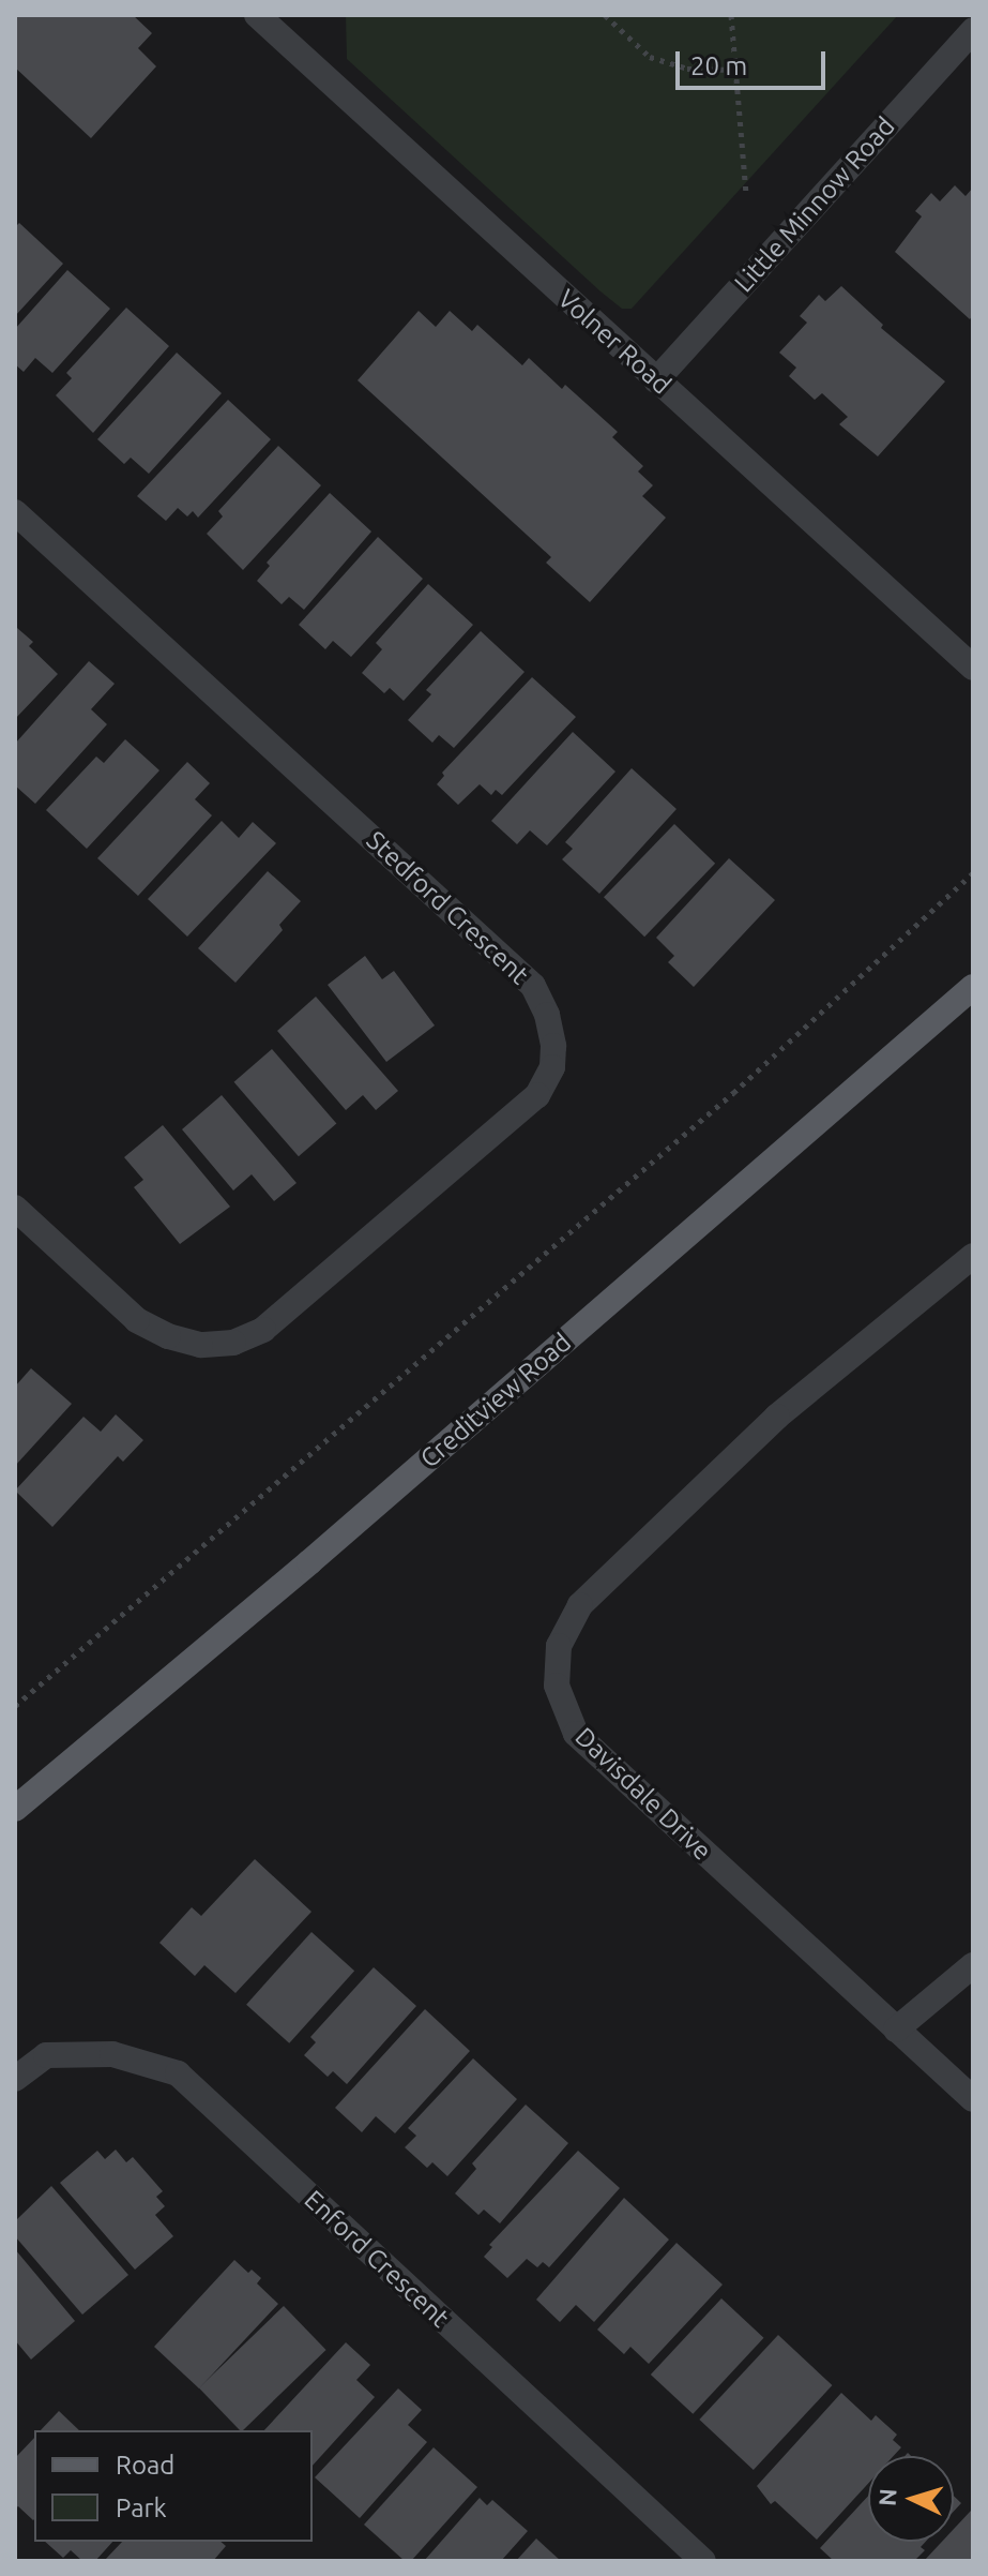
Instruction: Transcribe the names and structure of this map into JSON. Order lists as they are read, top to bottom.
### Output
{
  "streets": {
    "main road": ["Creditview Road"],
    "street": [
      "Little Minnow Road",
      "Volner Road",
      "Stedford Crescent",
      "Davisdale Drive",
      "Enford Crescent"
    ]
  },
  "crossings": [
    ["Little Minnow Road", "Volner Road"]
  ],
  "legend": ["Road", "Park"],
  "scale_bar": "20 m",
  "north": "left"
}
